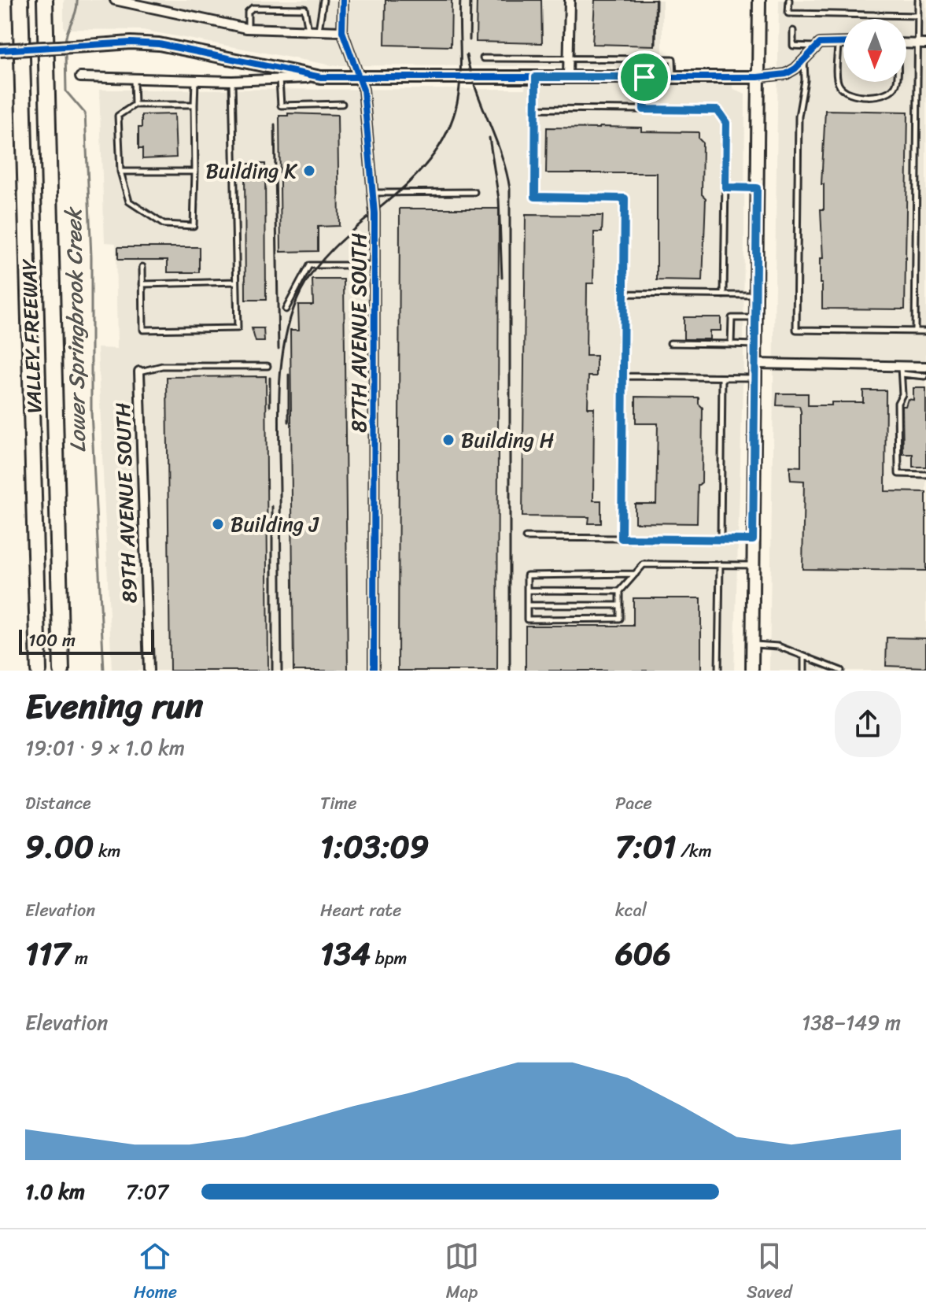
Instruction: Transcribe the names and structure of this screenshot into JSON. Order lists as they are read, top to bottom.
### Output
{
  "streets": {
    "highway": ["VALLEY FREEWAY"],
    "street": ["87TH AVENUE SOUTH", "89TH AVENUE SOUTH"]
  },
  "water": ["Lower Springbrook Creek"],
  "places": ["Building K", "Building H", "Building J"],
  "scale_bar": "100 m",
  "north": "bottom",
  "page": {
    "scale": "100 m",
    "heading": ["Evening run", "19:01 · 9 × 1.0 km"],
    "stats": [
      ["Distance", "9.00 km"],
      ["Time", "1:03:09"],
      ["Pace", "7:01 /km"],
      ["Elevation", "117 m"],
      ["Heart rate", "134 bpm"],
      ["kcal", "606"]
    ],
    "chart": ["Elevation", "138–149 m"],
    "list": [
      {
        "name": "1.0 km",
        "note": "7:07"
      }
    ],
    "tabs": ["Home", "Map", "Saved"]
  }
}
